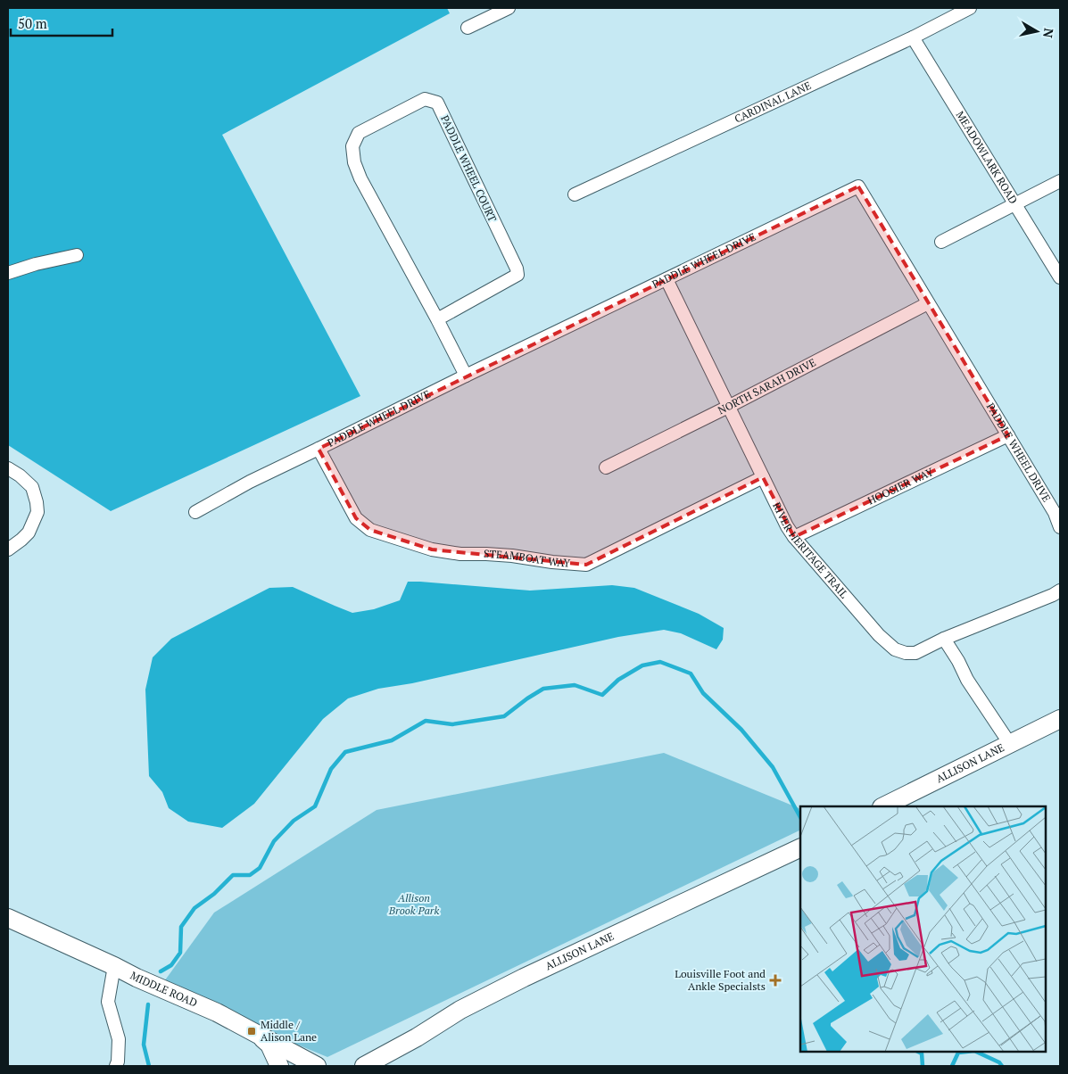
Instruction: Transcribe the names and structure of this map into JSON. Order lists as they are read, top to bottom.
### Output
{
  "streets": {
    "main road": ["ALLISON LANE", "MIDDLE ROAD"],
    "street": [
      "CARDINAL LANE",
      "MEADOWLARK ROAD",
      "PADDLE WHEEL COURT",
      "PADDLE WHEEL DRIVE",
      "NORTH SARAH DRIVE",
      "HOOSIER WAY",
      "RIVER HERITAGE TRAIL",
      "STEAMBOAT WAY"
    ]
  },
  "crossings": [
    ["CARDINAL LANE", "MEADOWLARK ROAD"],
    ["PADDLE WHEEL COURT", "PADDLE WHEEL DRIVE"],
    ["PADDLE WHEEL DRIVE", "NORTH SARAH DRIVE"],
    ["PADDLE WHEEL DRIVE", "HOOSIER WAY"],
    ["PADDLE WHEEL DRIVE", "RIVER HERITAGE TRAIL"],
    ["PADDLE WHEEL DRIVE", "STEAMBOAT WAY"],
    ["NORTH SARAH DRIVE", "RIVER HERITAGE TRAIL"],
    ["HOOSIER WAY", "RIVER HERITAGE TRAIL"],
    ["RIVER HERITAGE TRAIL", "STEAMBOAT WAY"]
  ],
  "parks": ["Allison Brook Park"],
  "places": {
    "health": ["Louisville Foot and Ankle Specialsts"],
    "transit": ["Middle / Alison Lane"]
  },
  "scale_bar": "50 m",
  "north": "right"
}
